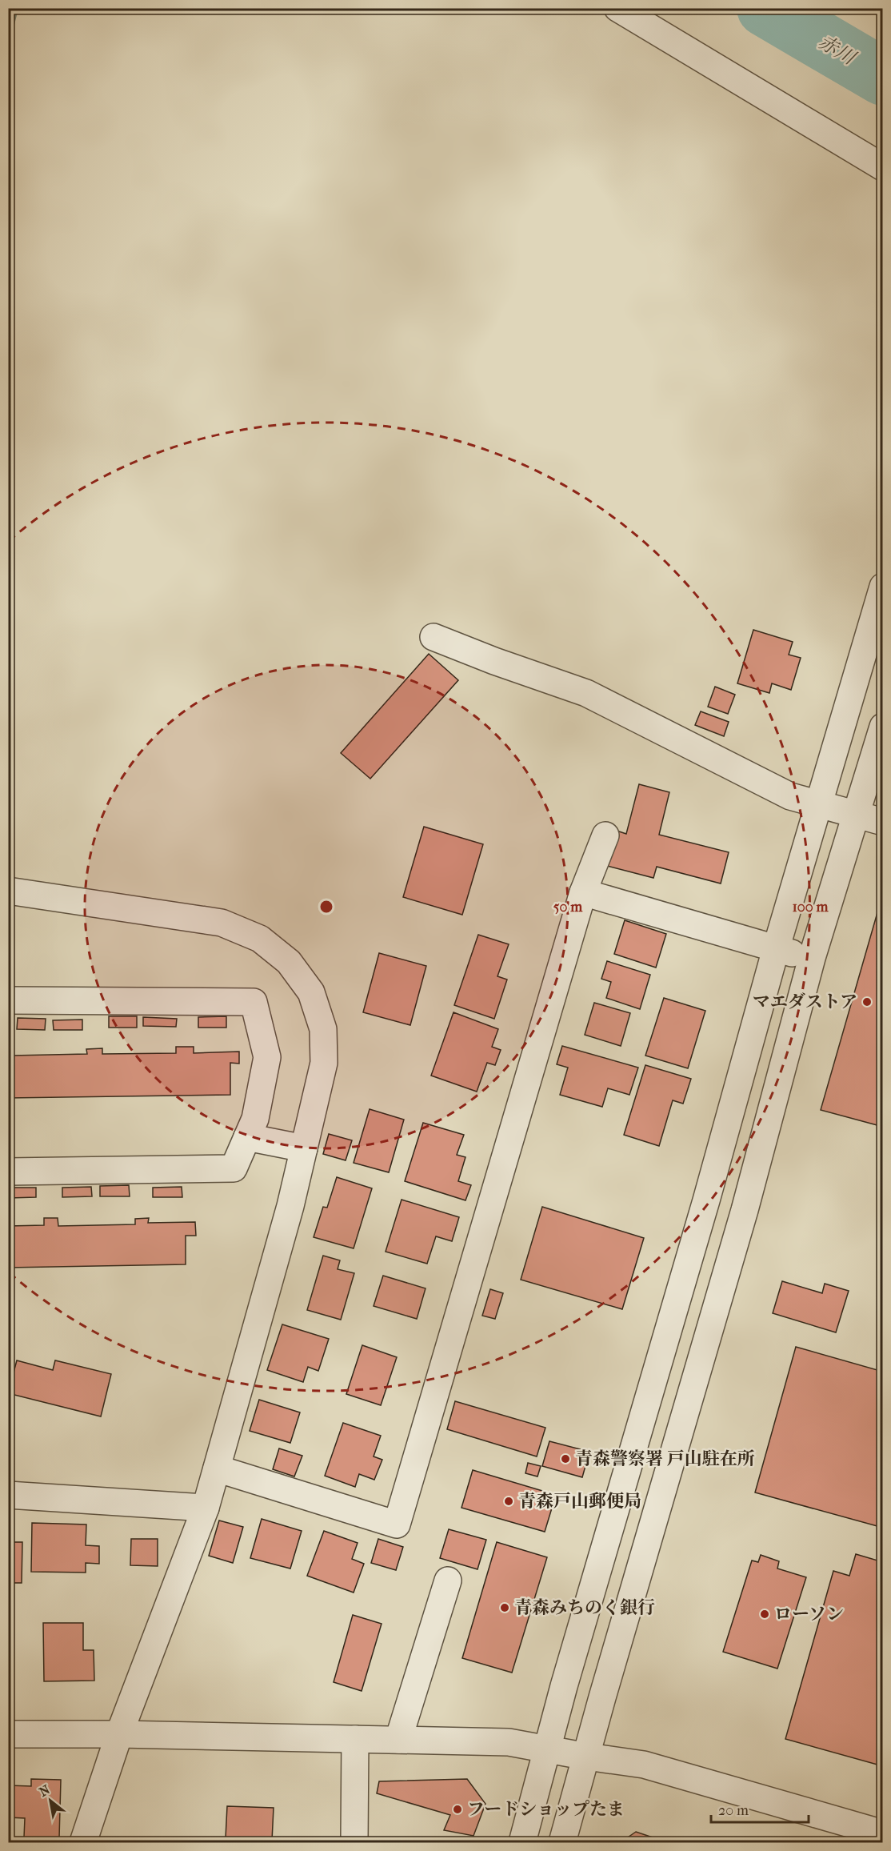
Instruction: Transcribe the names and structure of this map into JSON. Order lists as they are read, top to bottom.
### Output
{
  "water": ["赤川"],
  "places": [
    "マエダストア",
    "青森警察署 戸山駐在所",
    "青森戸山郵便局",
    "青森みちのく銀行",
    "ローソン",
    "フードショップたま"
  ],
  "scale_bar": "20 m",
  "north": "top left",
  "rings": ["50 m", "100 m"]
}
